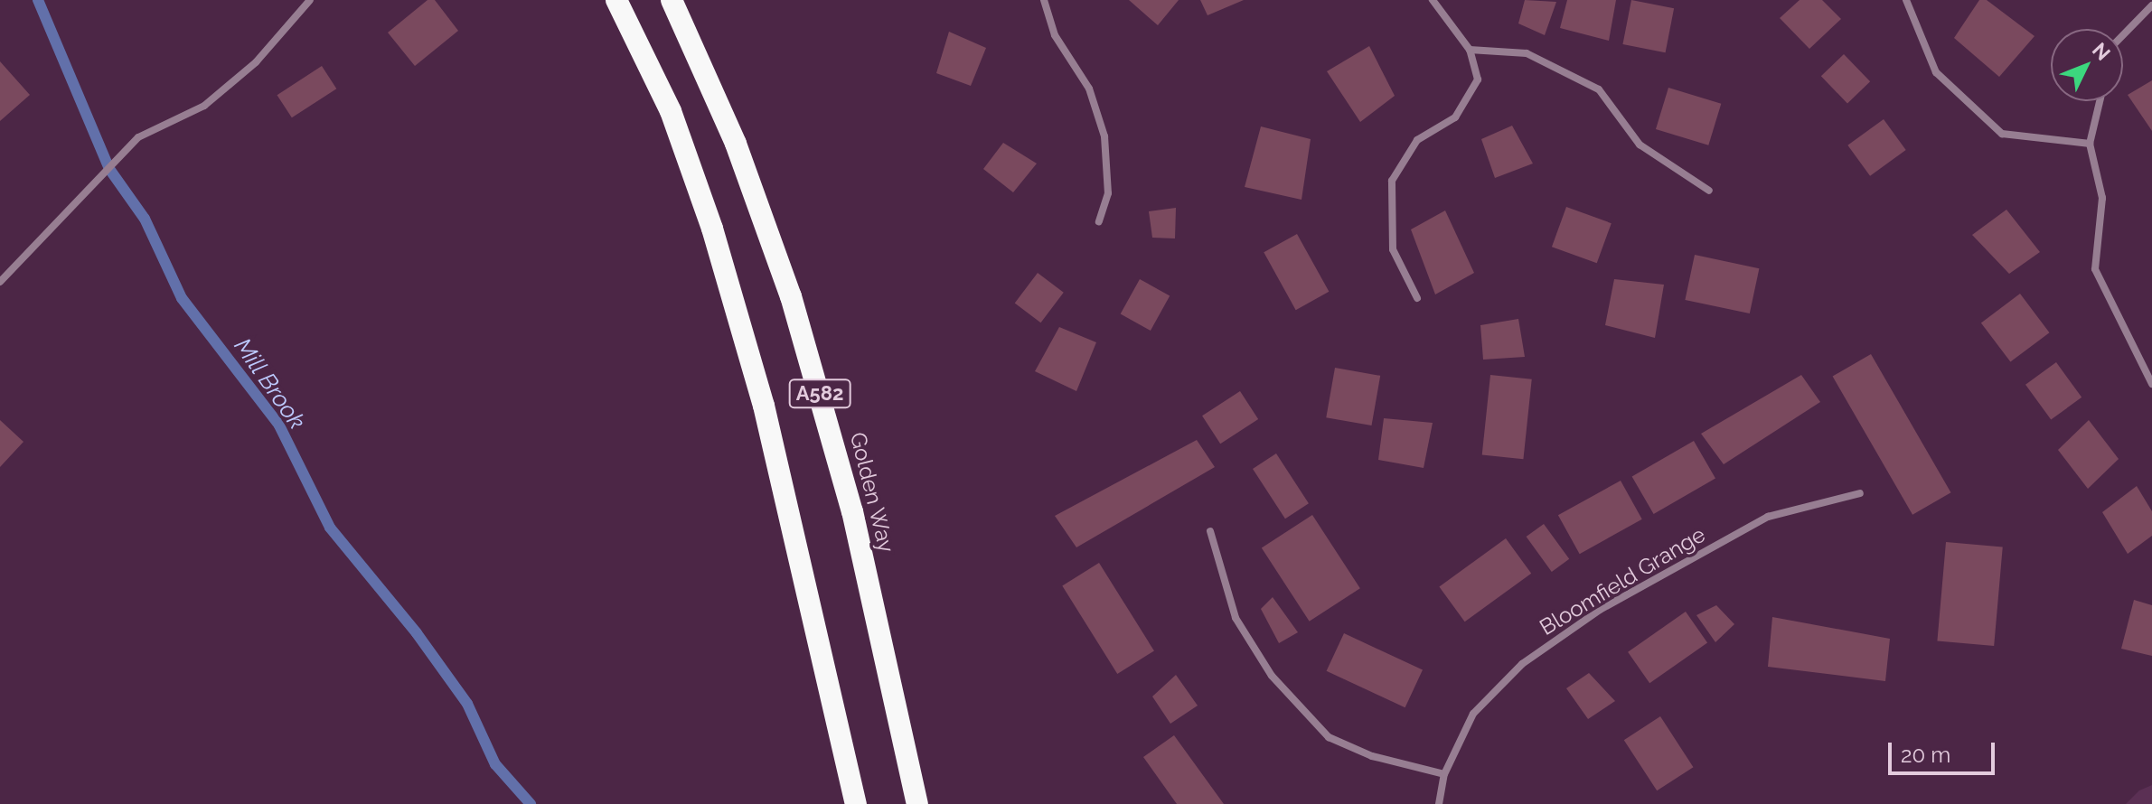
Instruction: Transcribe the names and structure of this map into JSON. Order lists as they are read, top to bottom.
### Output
{
  "streets": {
    "highway": ["A582", "Golden Way"],
    "street": ["Bloomfield Grange"]
  },
  "water": ["Mill Brook"],
  "scale_bar": "20 m",
  "north": "top right"
}
